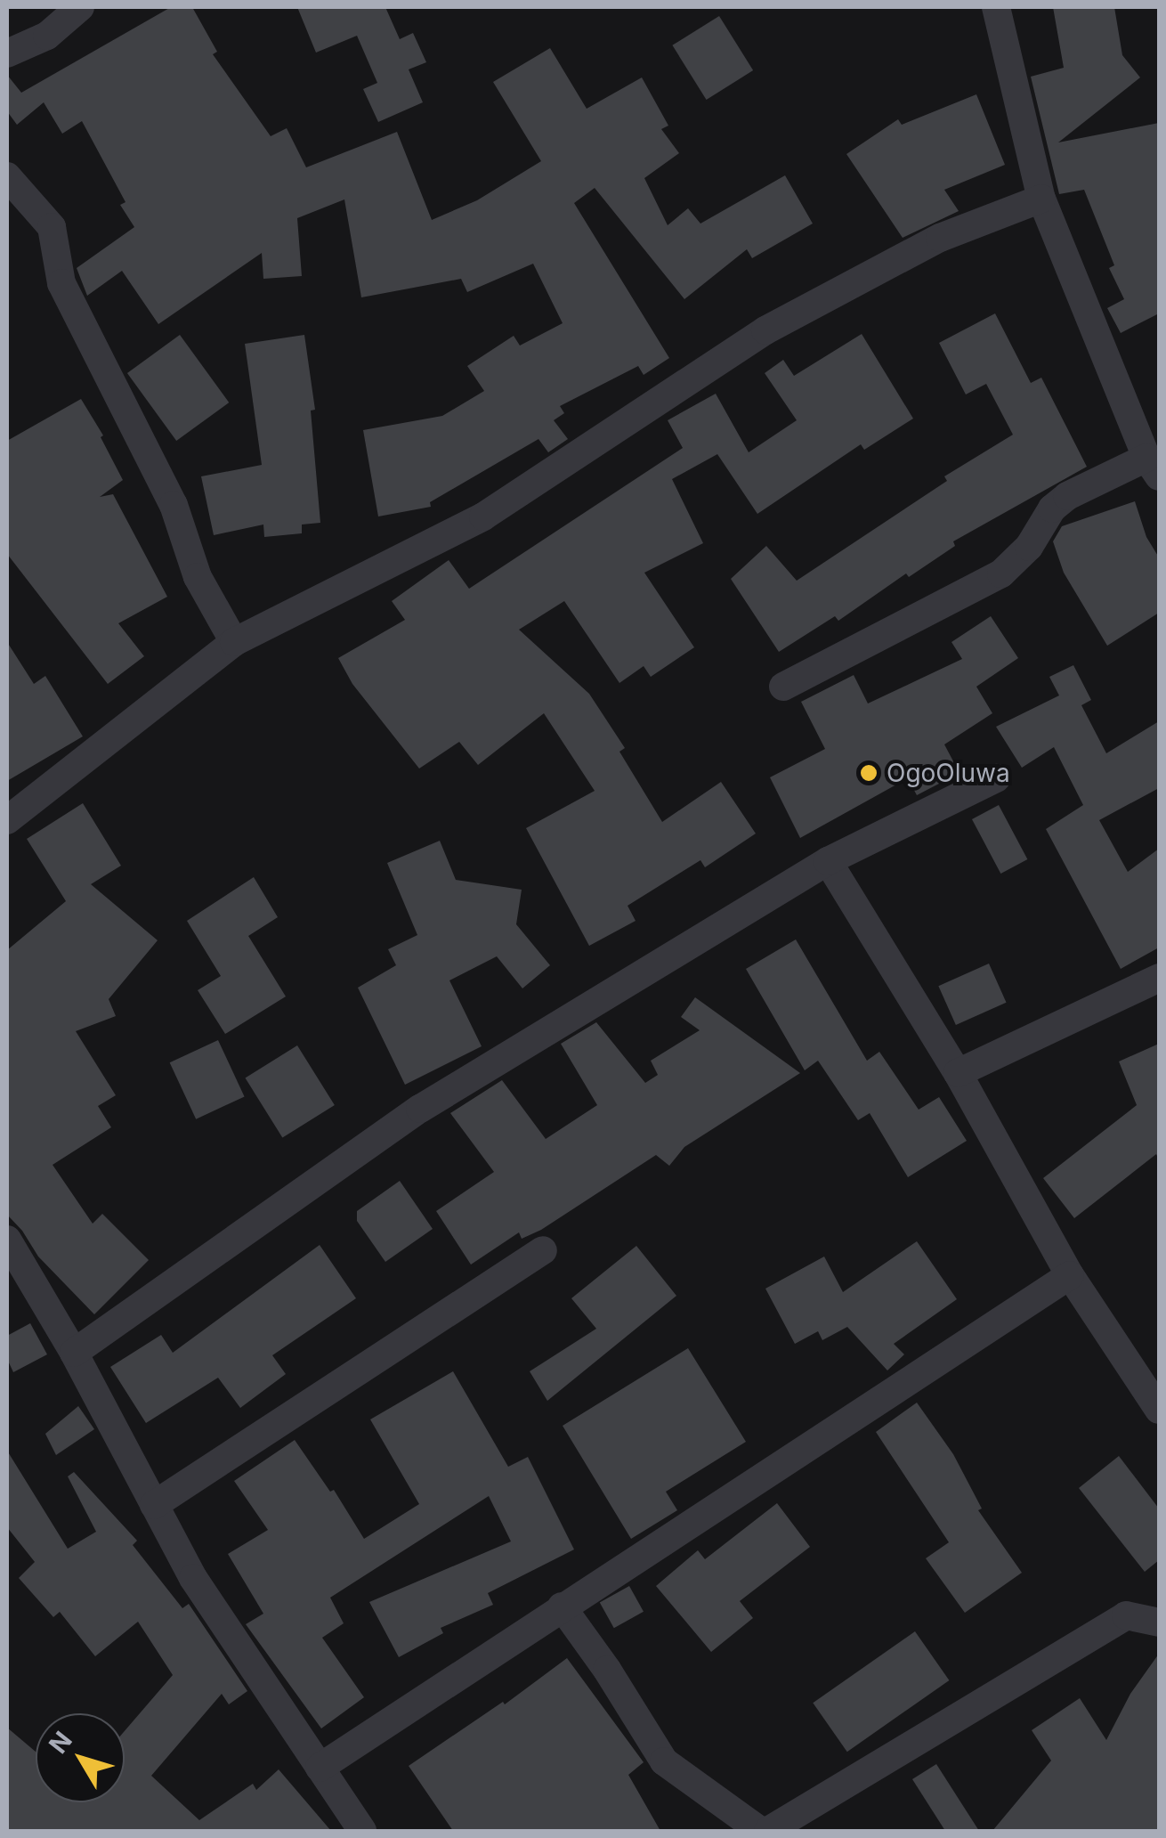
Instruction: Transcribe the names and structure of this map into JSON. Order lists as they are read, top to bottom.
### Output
{
  "places": ["OgoOluwa"],
  "north": "top left"
}
